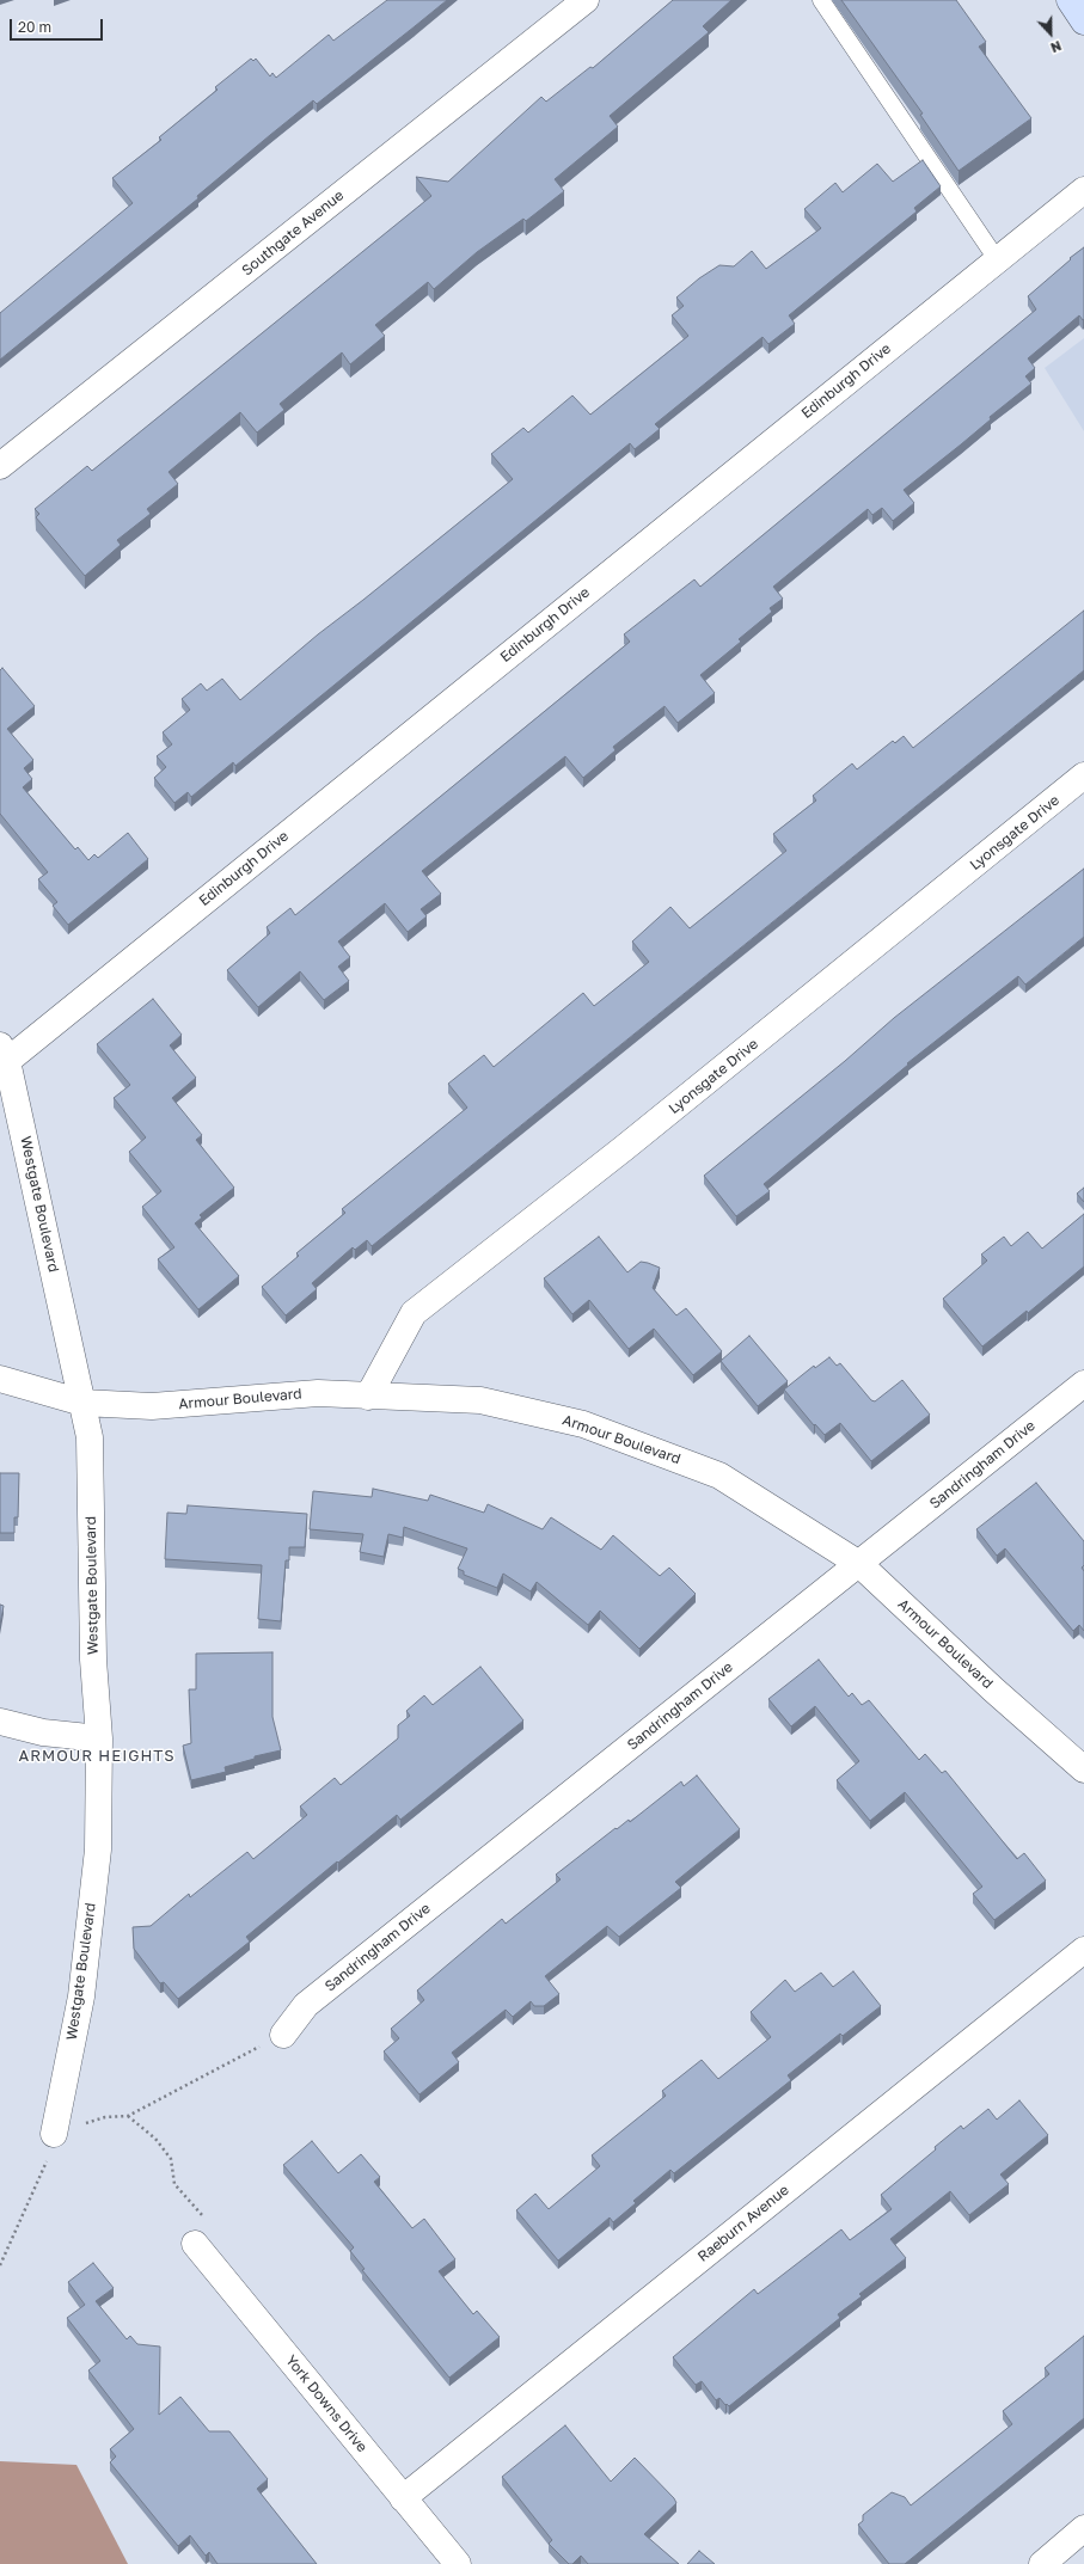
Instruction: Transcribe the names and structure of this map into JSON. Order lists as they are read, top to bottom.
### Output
{
  "streets": {
    "street": [
      "Southgate Avenue",
      "Edinburgh Drive",
      "Lyonsgate Drive",
      "Westgate Boulevard",
      "Armour Boulevard",
      "Sandringham Drive",
      "Raeburn Avenue",
      "York Downs Drive"
    ]
  },
  "crossings": [
    ["Edinburgh Drive", "Westgate Boulevard"],
    ["Lyonsgate Drive", "Armour Boulevard"],
    ["Westgate Boulevard", "Armour Boulevard"],
    ["Armour Boulevard", "Sandringham Drive"],
    ["Raeburn Avenue", "York Downs Drive"]
  ],
  "districts": ["ARMOUR HEIGHTS"],
  "scale_bar": "20 m",
  "north": "bottom"
}
